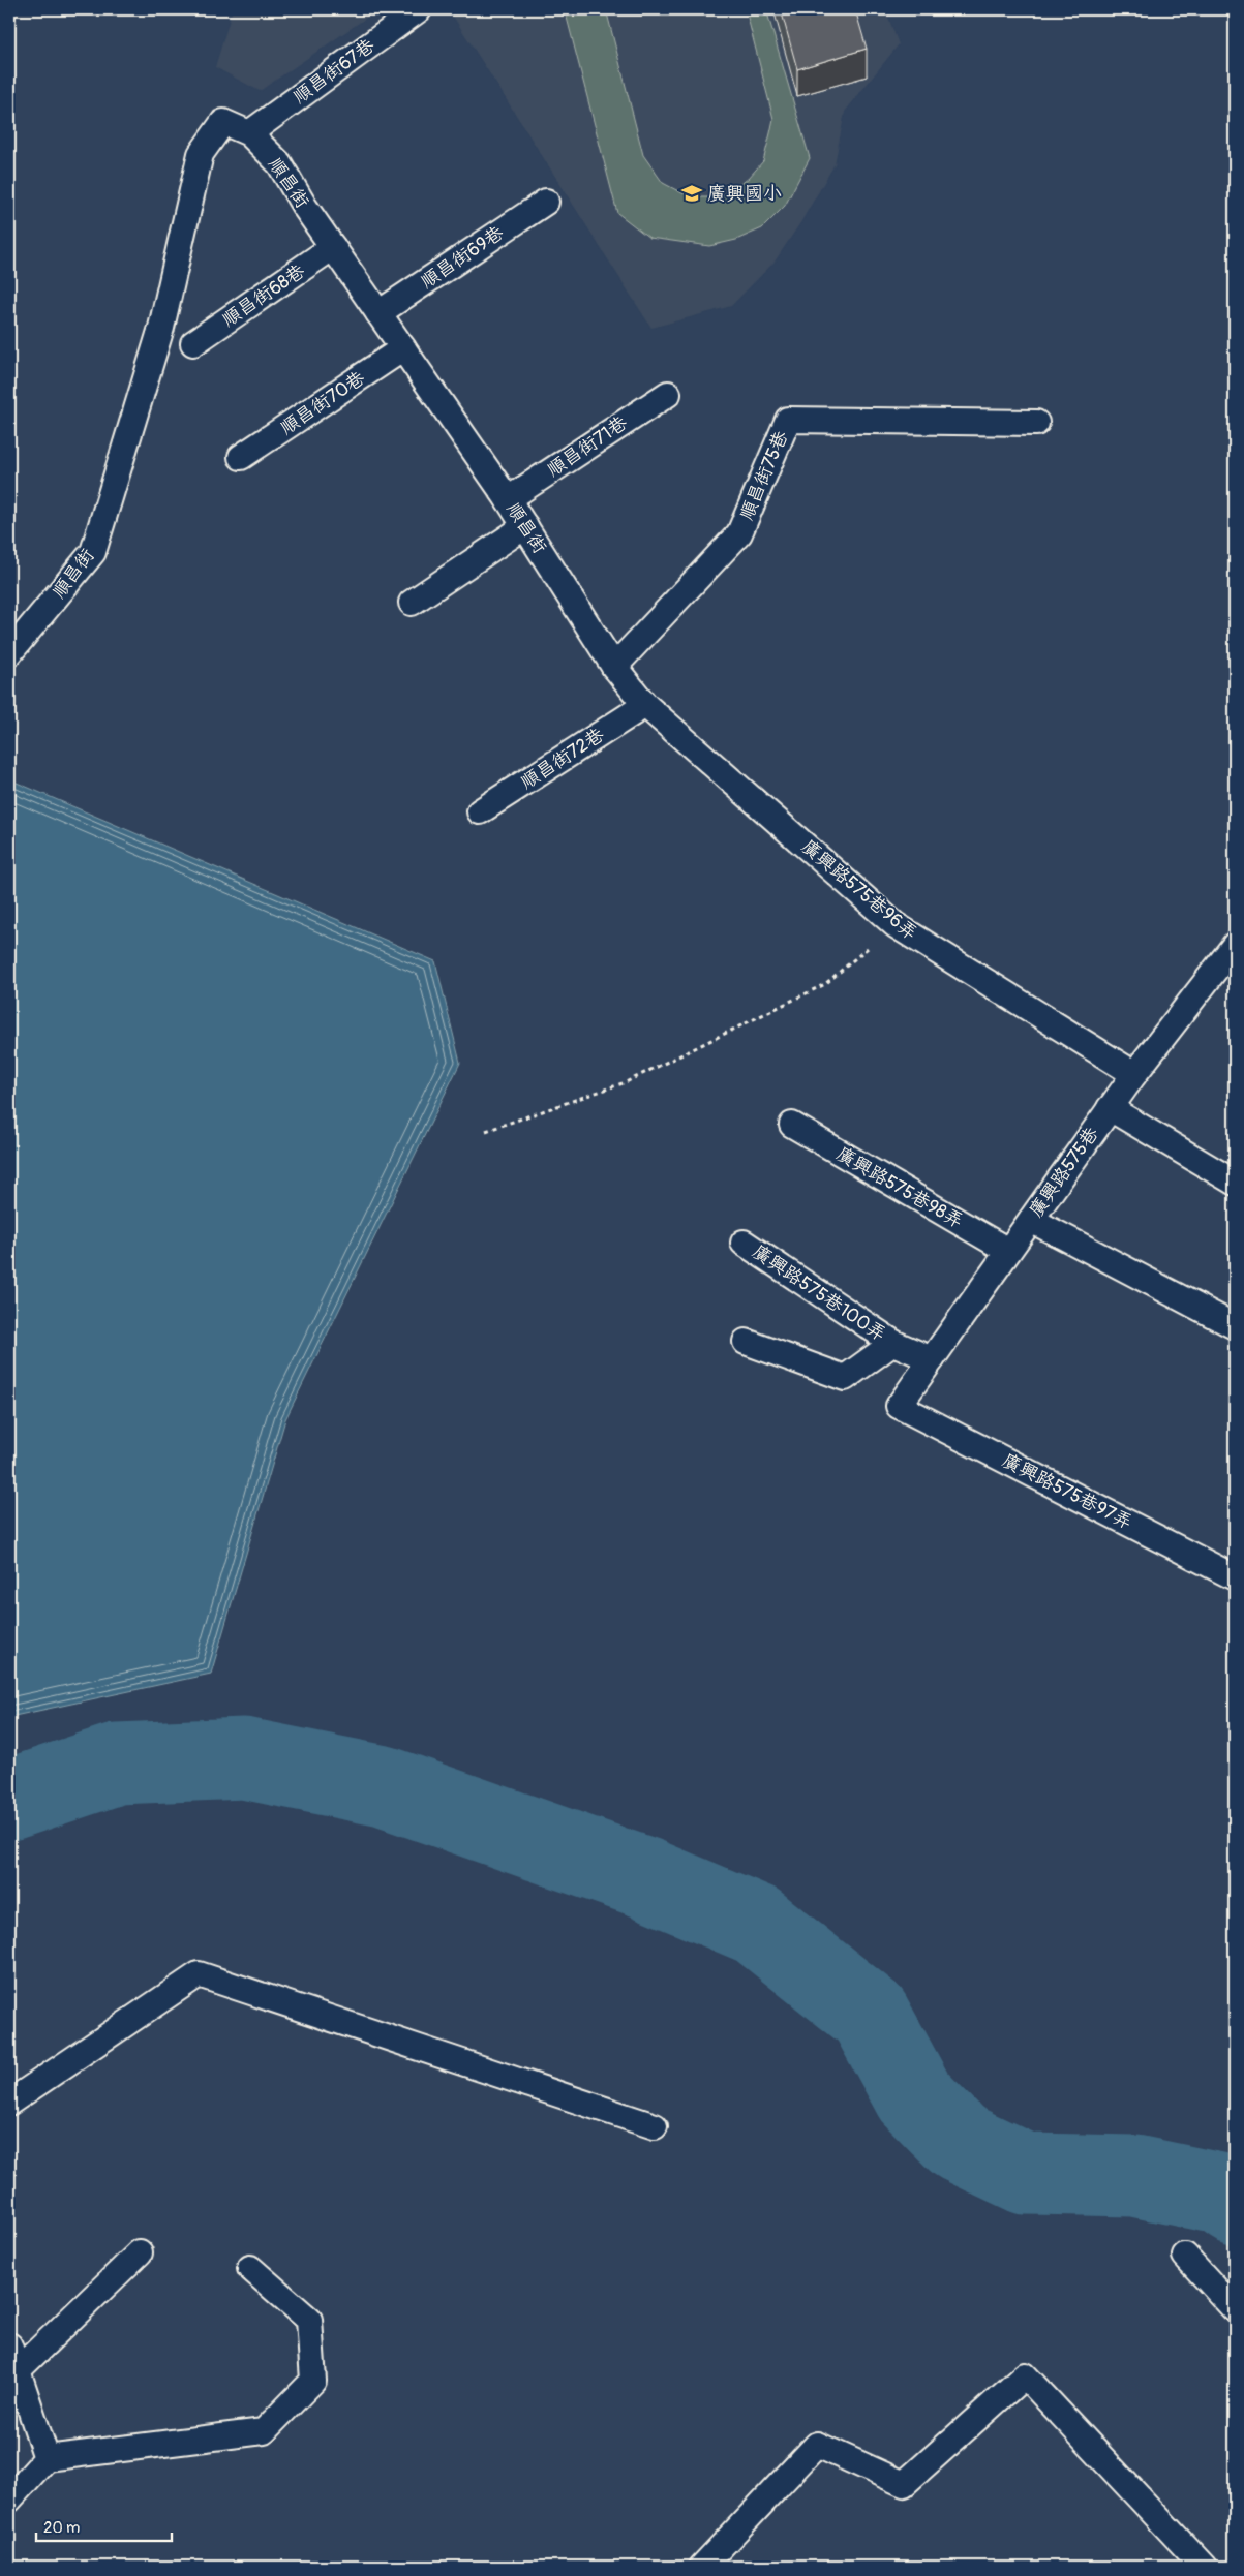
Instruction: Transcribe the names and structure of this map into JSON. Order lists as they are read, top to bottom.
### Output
{
  "streets": {
    "lane": [
      "順昌街67巷",
      "順昌街",
      "順昌街69巷",
      "順昌街68巷",
      "順昌街70巷",
      "順昌街71巷",
      "順昌街75巷",
      "順昌街72巷",
      "廣興路575巷96弄",
      "廣興路575巷",
      "廣興路575巷98弄",
      "廣興路575巷100弄",
      "廣興路575巷97弄"
    ]
  },
  "crossings": [
    ["順昌街67巷", "順昌街"],
    ["順昌街", "順昌街69巷"],
    ["順昌街", "順昌街68巷"],
    ["順昌街", "順昌街70巷"],
    ["順昌街", "順昌街71巷"],
    ["順昌街", "順昌街75巷"],
    ["順昌街", "廣興路575巷96弄"],
    ["順昌街75巷", "廣興路575巷96弄"],
    ["順昌街72巷", "廣興路575巷96弄"],
    ["廣興路575巷96弄", "廣興路575巷"],
    ["廣興路575巷", "廣興路575巷98弄"],
    ["廣興路575巷", "廣興路575巷100弄"],
    ["廣興路575巷", "廣興路575巷97弄"]
  ],
  "places": {
    "school or university": ["廣興國小"]
  },
  "scale_bar": "20 m"
}
